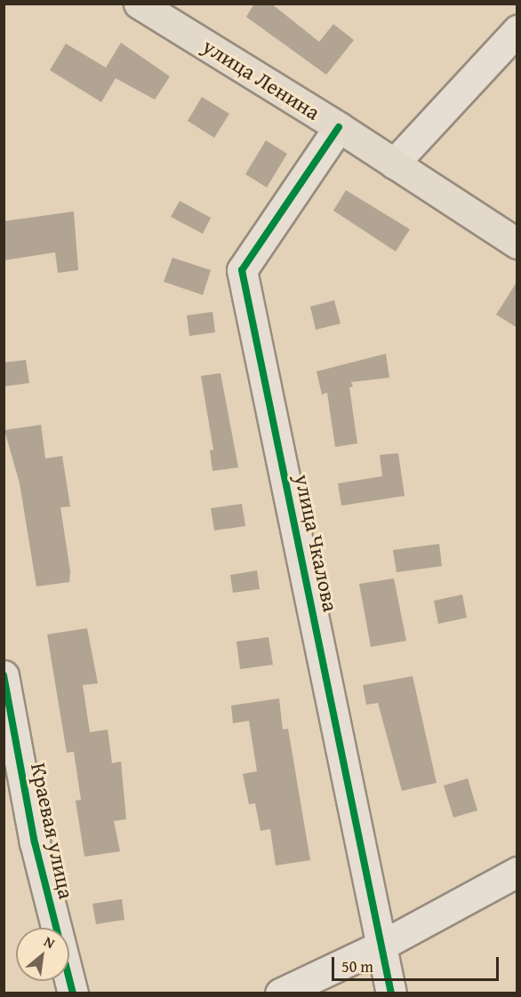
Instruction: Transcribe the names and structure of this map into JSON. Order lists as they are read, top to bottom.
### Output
{
  "streets": {
    "main road": ["улица Ленина"],
    "street": ["улица Чкалова", "Краевая улица"]
  },
  "crossings": [
    ["улица Ленина", "улица Чкалова"]
  ],
  "scale_bar": "50 m",
  "north": "top right"
}
